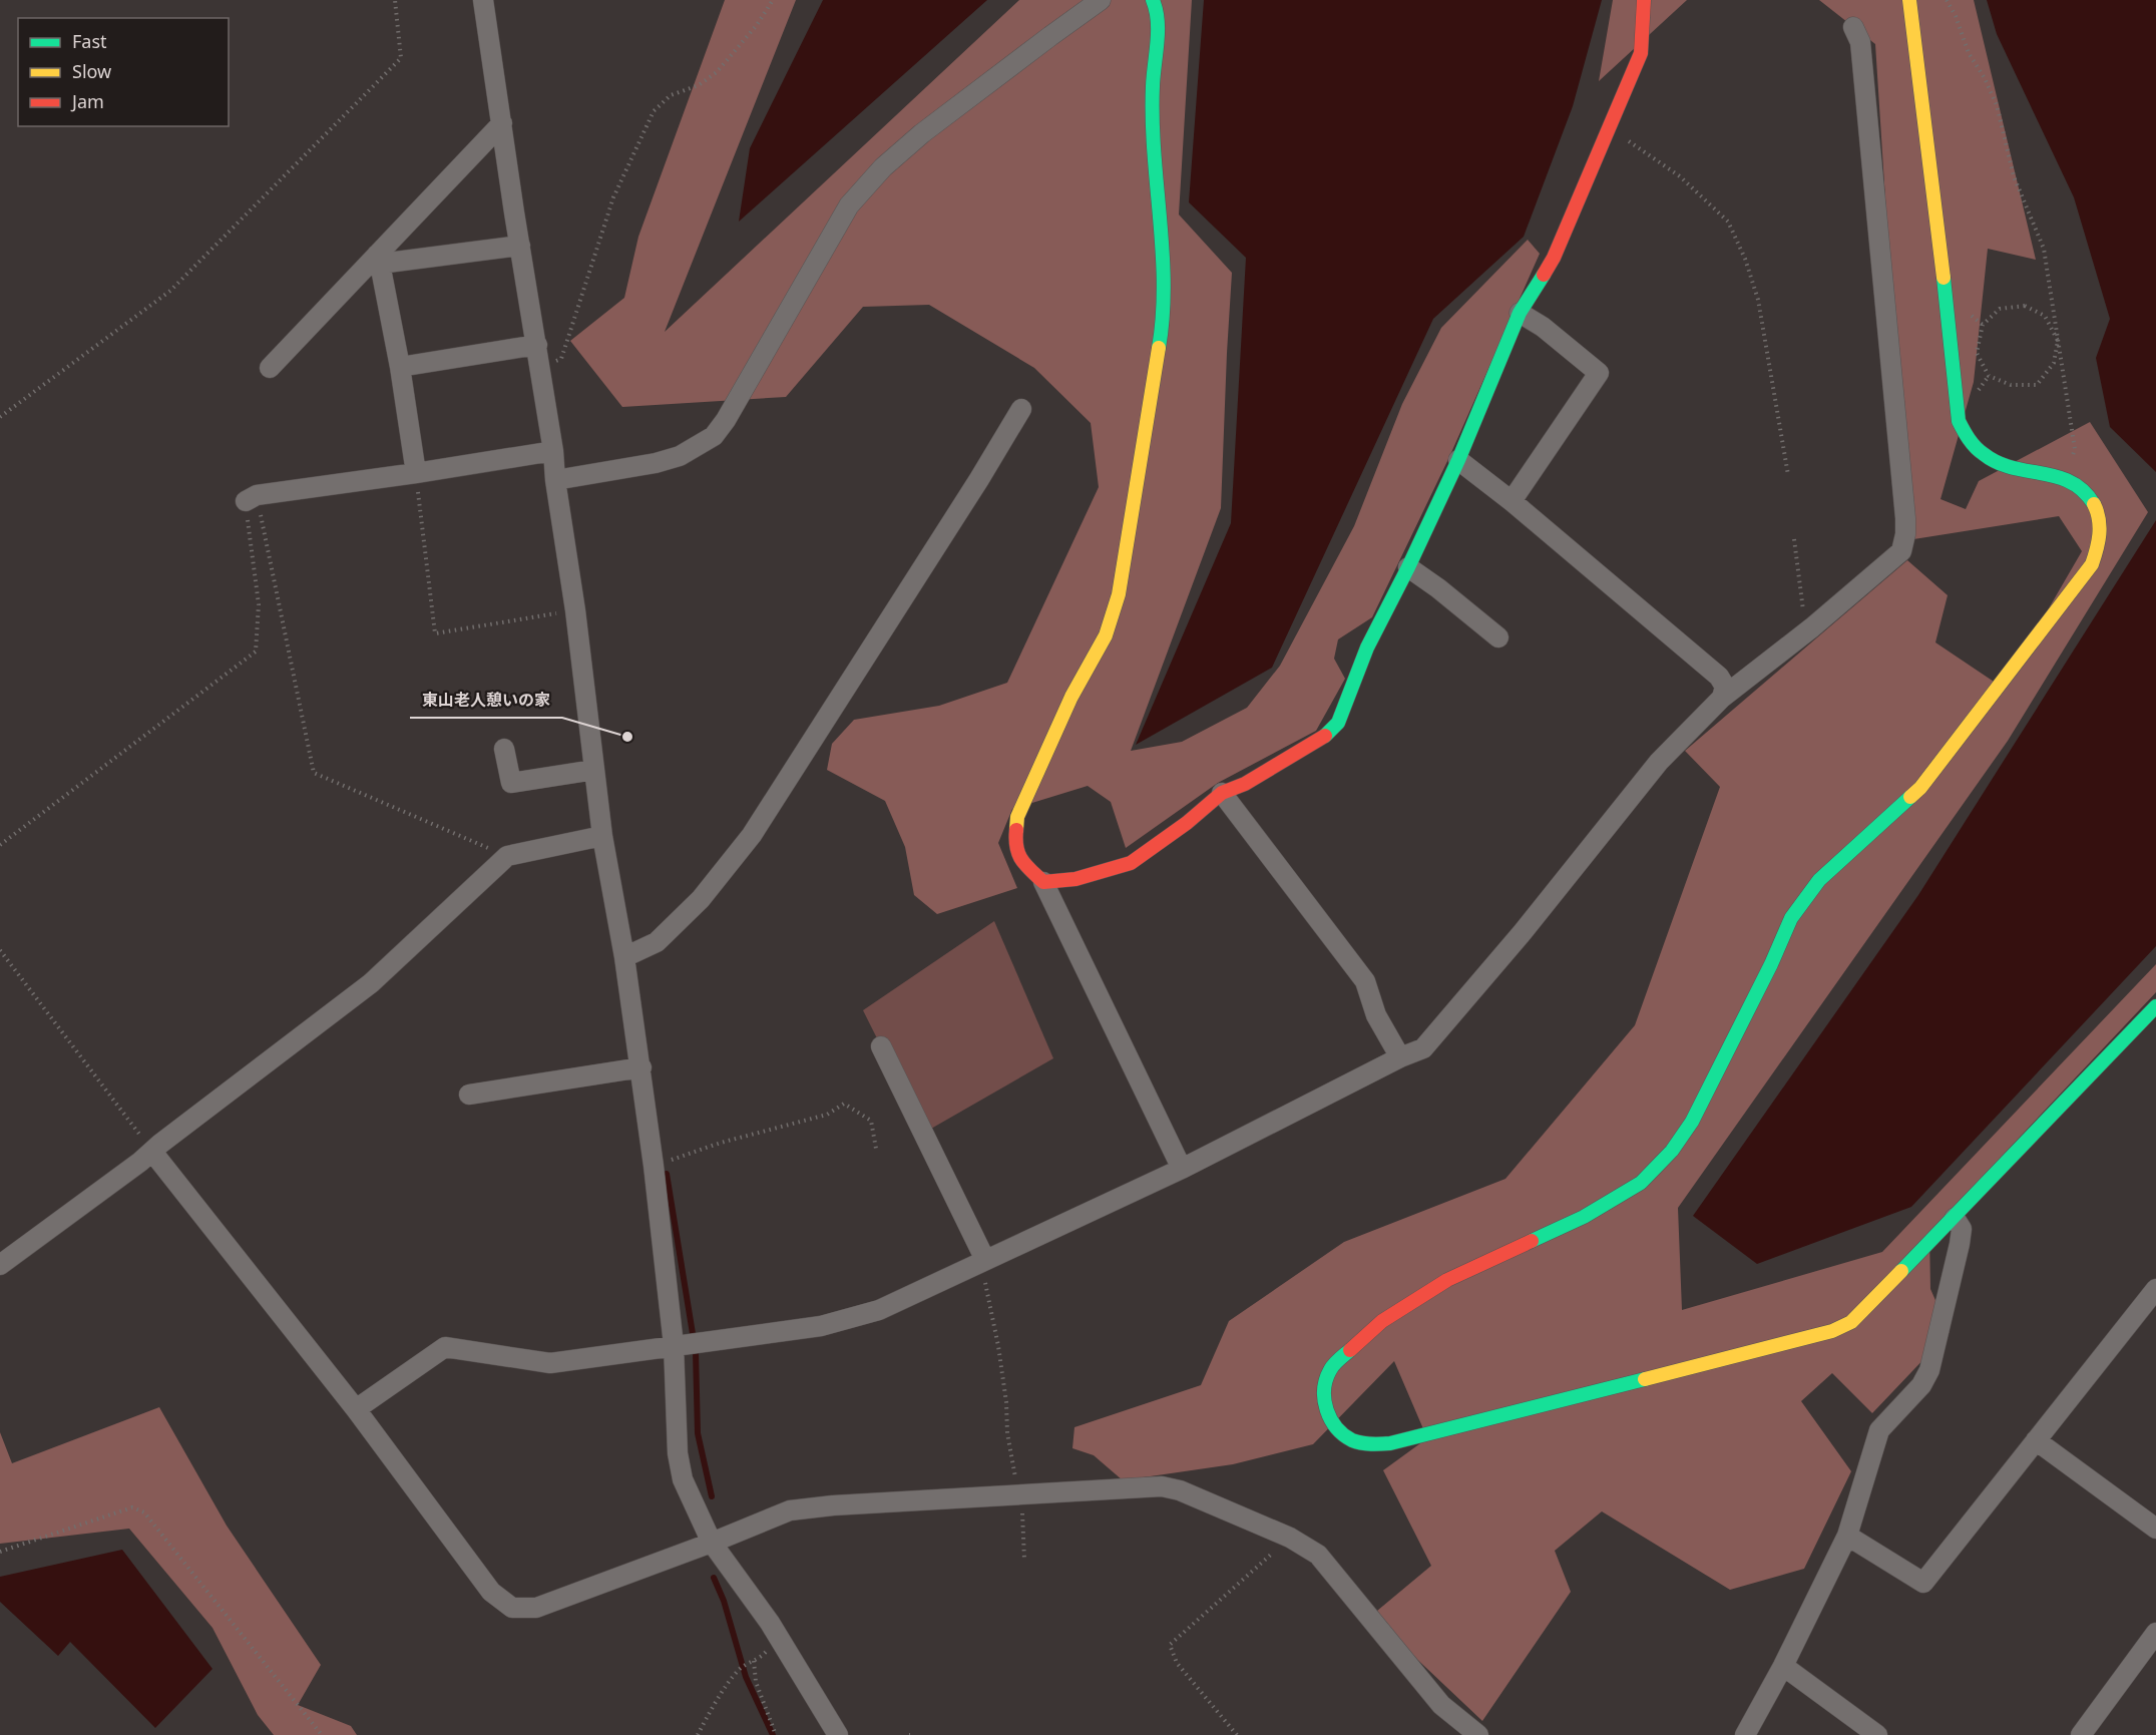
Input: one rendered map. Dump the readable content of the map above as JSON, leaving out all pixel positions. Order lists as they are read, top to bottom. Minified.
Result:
{"places":["東山老人憩いの家"],"legend":["Fast","Slow","Jam"]}
